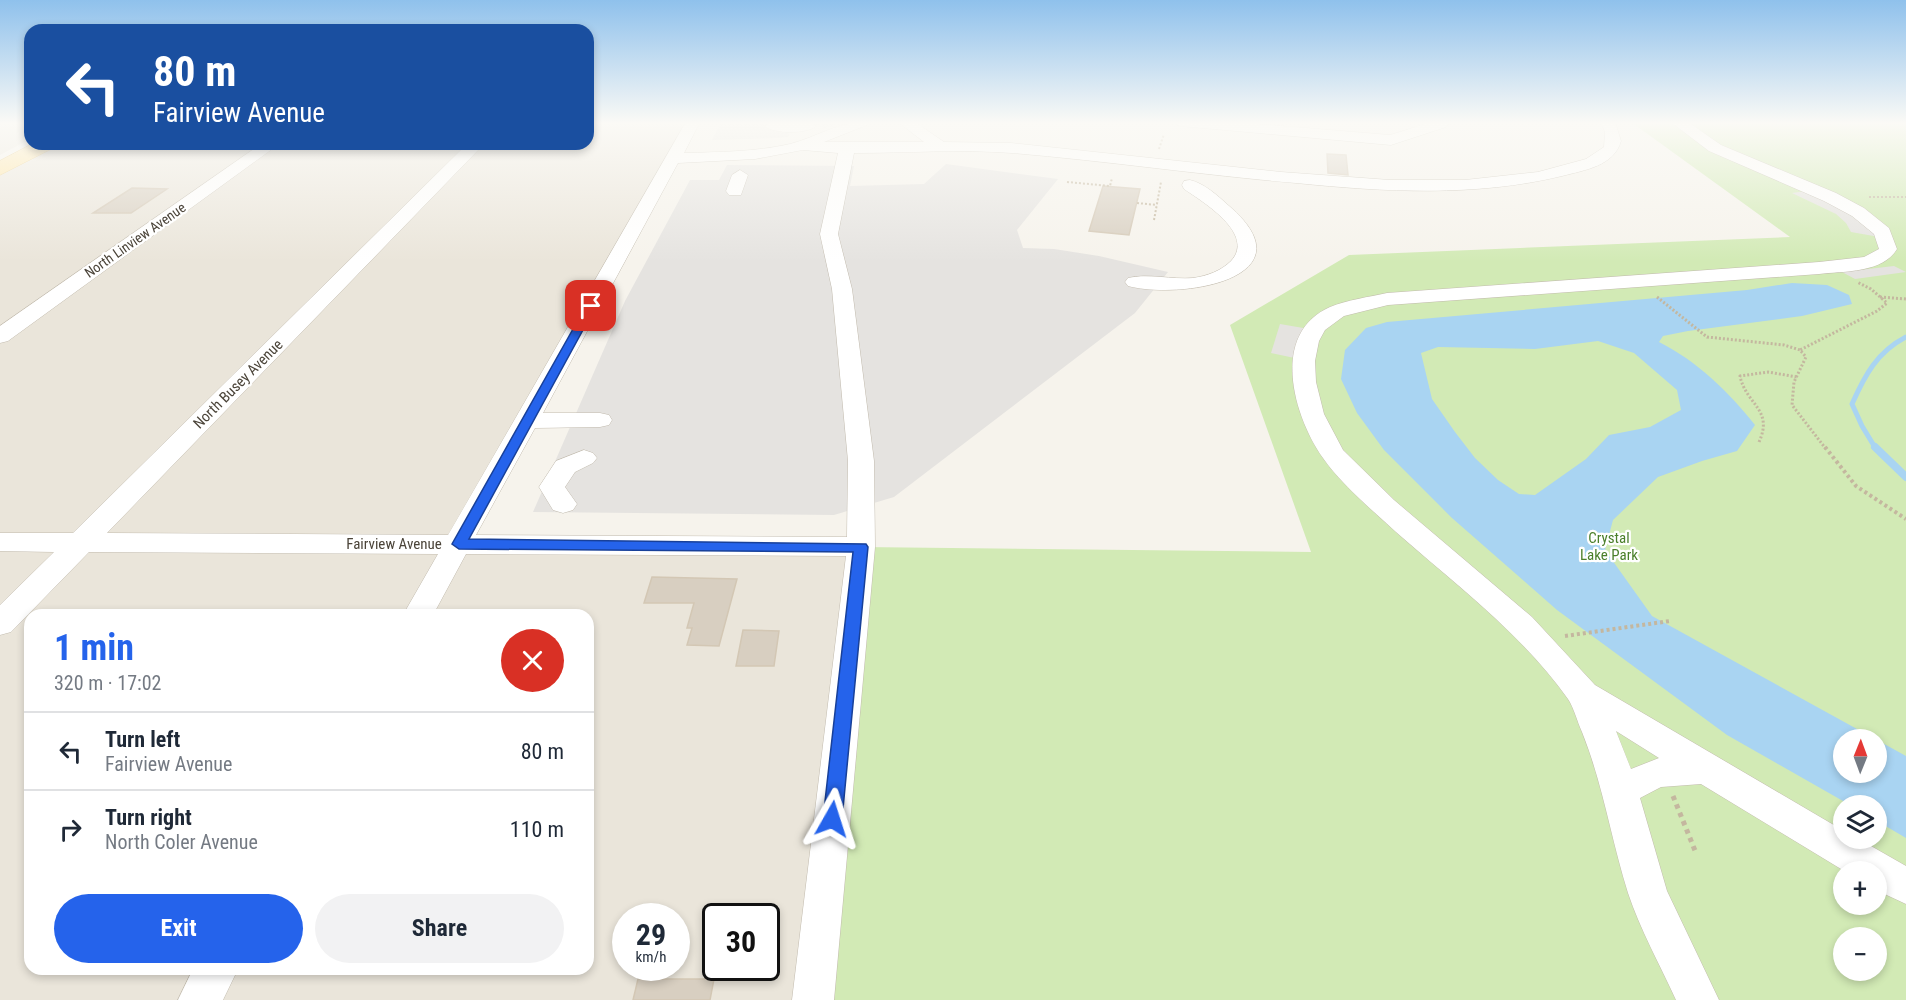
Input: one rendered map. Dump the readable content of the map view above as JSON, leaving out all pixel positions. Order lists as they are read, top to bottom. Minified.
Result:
{"streets":{"street":["North Linview Avenue","North Busey Avenue","Fairview Avenue"]},"crossings":[["North Busey Avenue","Fairview Avenue"]],"parks":["Crystal Lake Park"],"north":"top","page":{"turn":["80 m","Fairview Avenue"],"heading":["1 min","320 m · 17:02"],"list":[{"name":"Turn left","note":"Fairview Avenue","value":"80 m"},{"name":"Turn right","note":"North Coler Avenue","value":"110 m"}],"map_buttons":["+","−"],"buttons":["Exit","Share"],"speed":"29 km/h","limit":"30"}}
